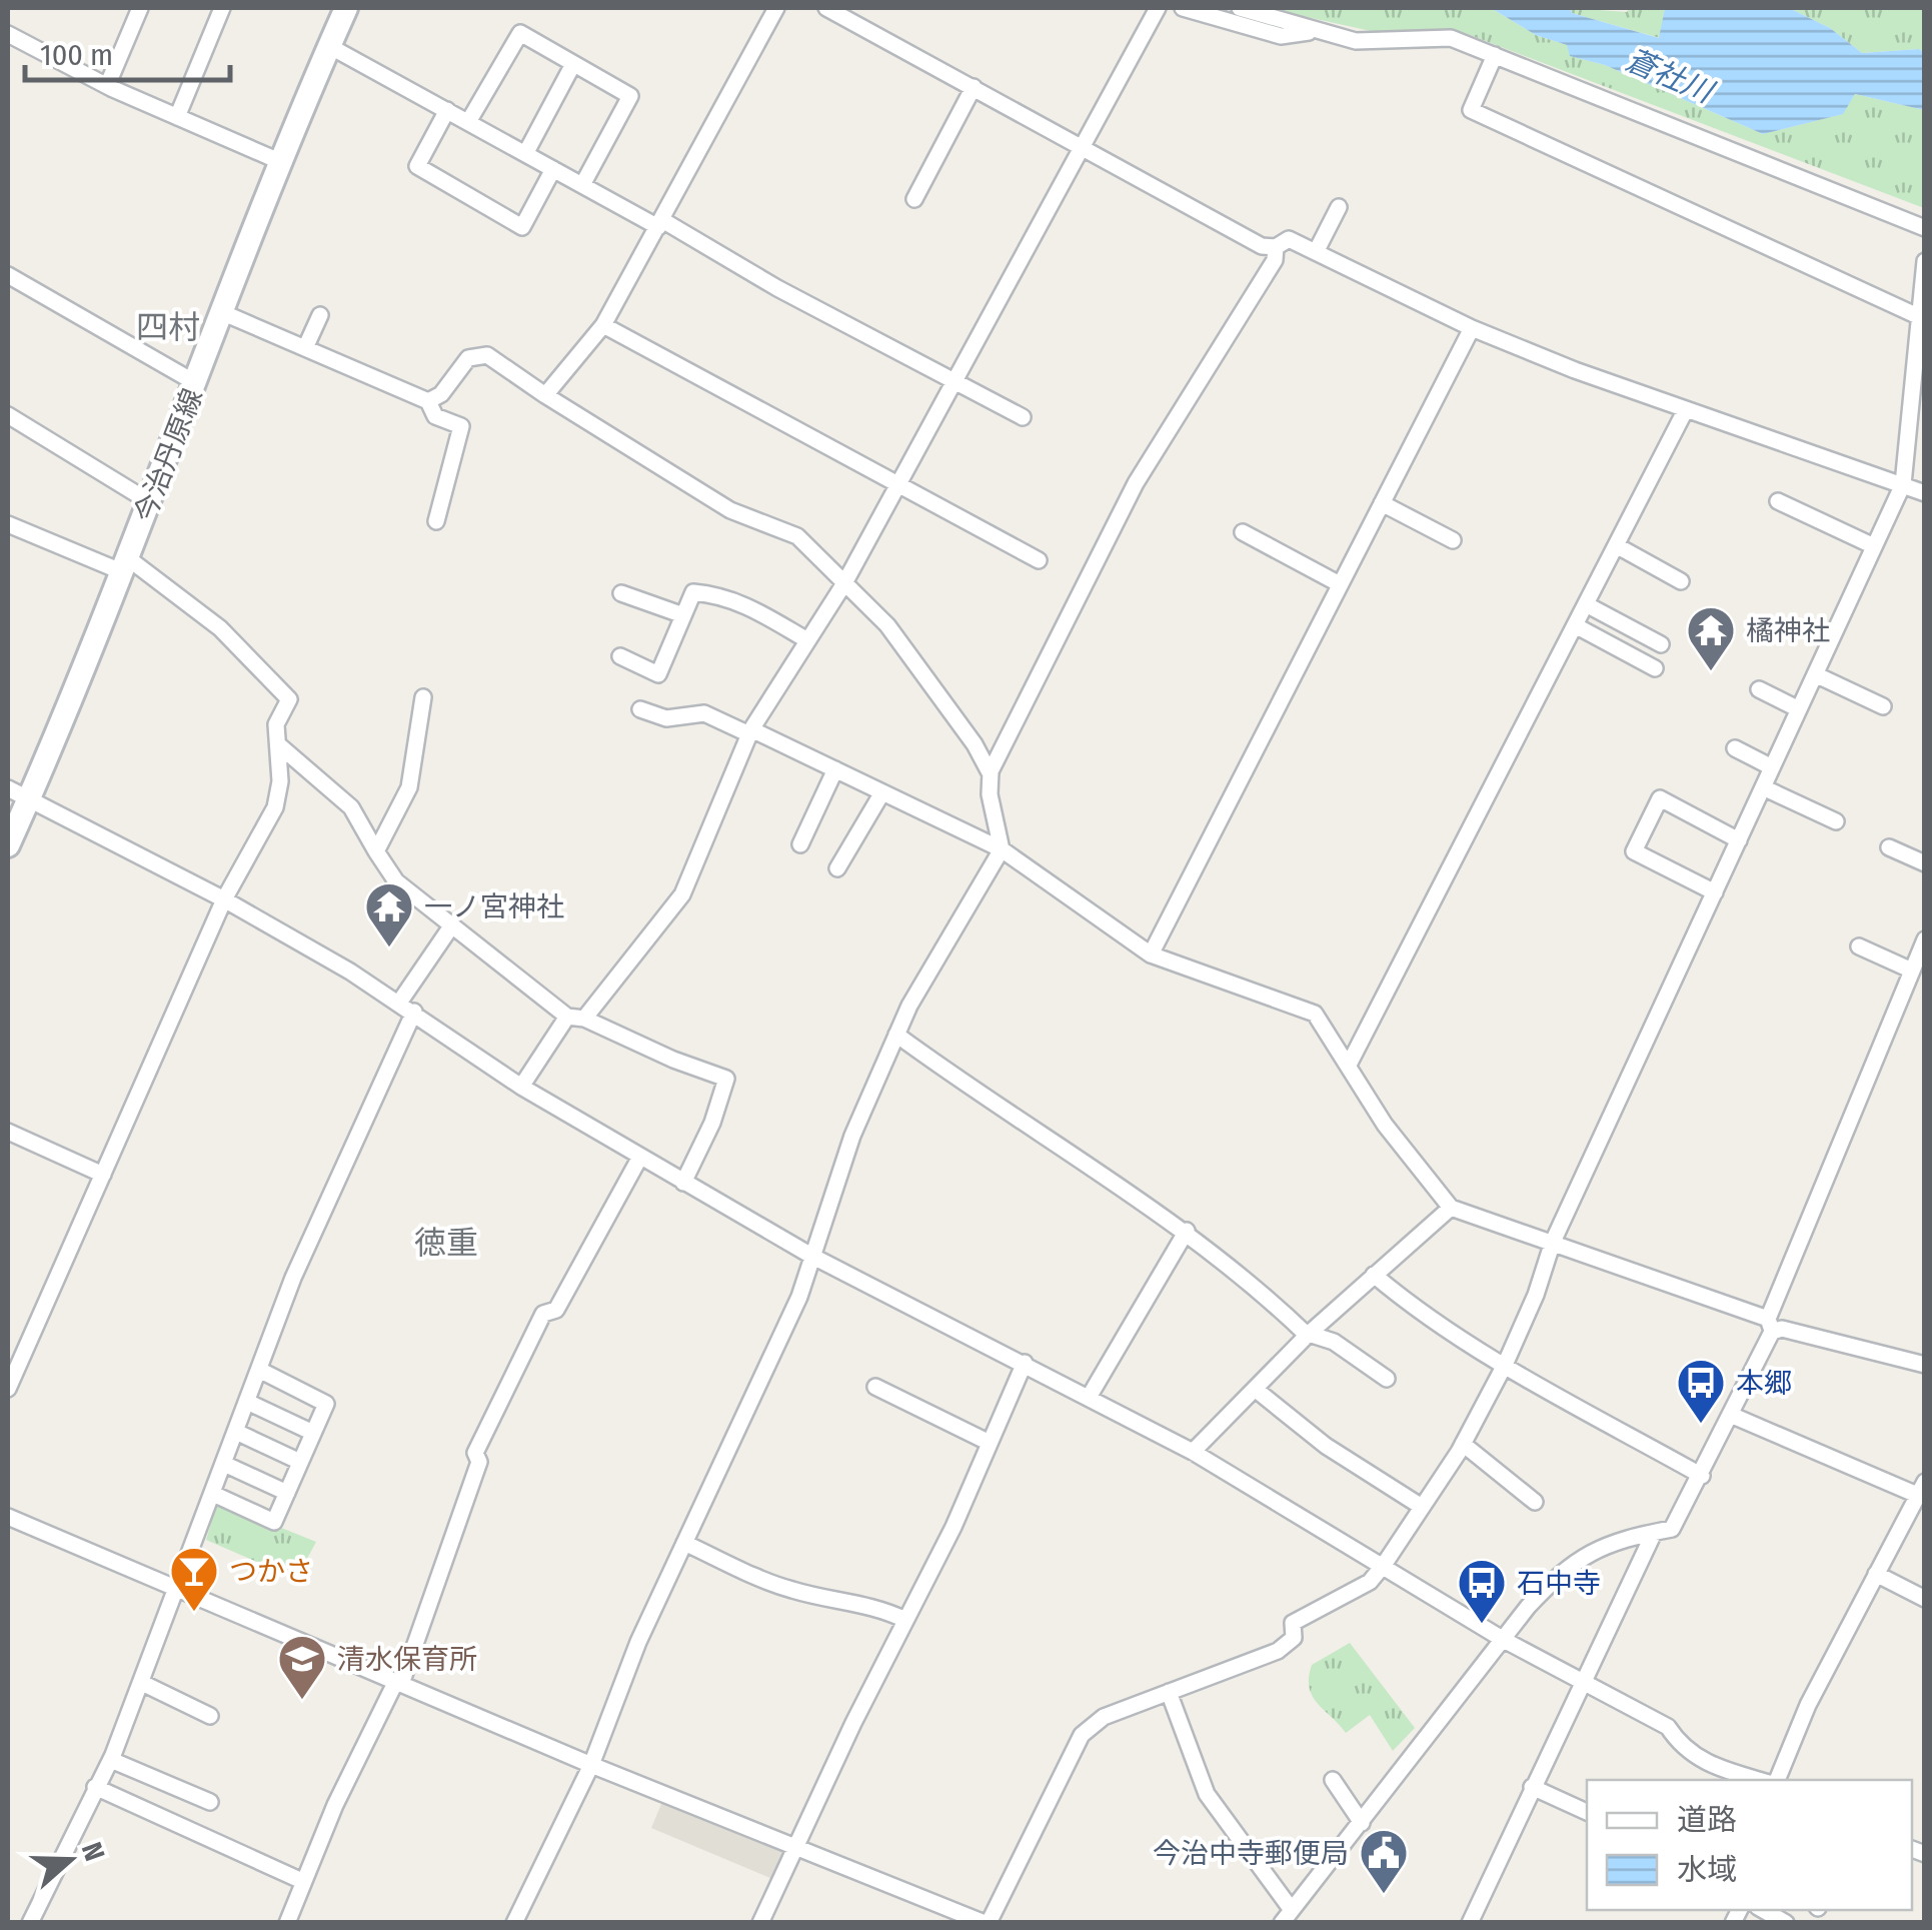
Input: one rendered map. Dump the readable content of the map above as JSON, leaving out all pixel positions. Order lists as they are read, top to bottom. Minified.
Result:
{"streets":{"main road":["今治丹原線"]},"districts":["四村","徳重"],"water":["蒼社川"],"places":{"temple":["橘神社","一ノ宮神社"],"bus stop":["本郷","石中寺"],"bar":["つかさ"],"school or university":["清水保育所"],"public building":["今治中寺郵便局"]},"legend":["道路","水域"],"scale_bar":"100 m","north":"right"}
